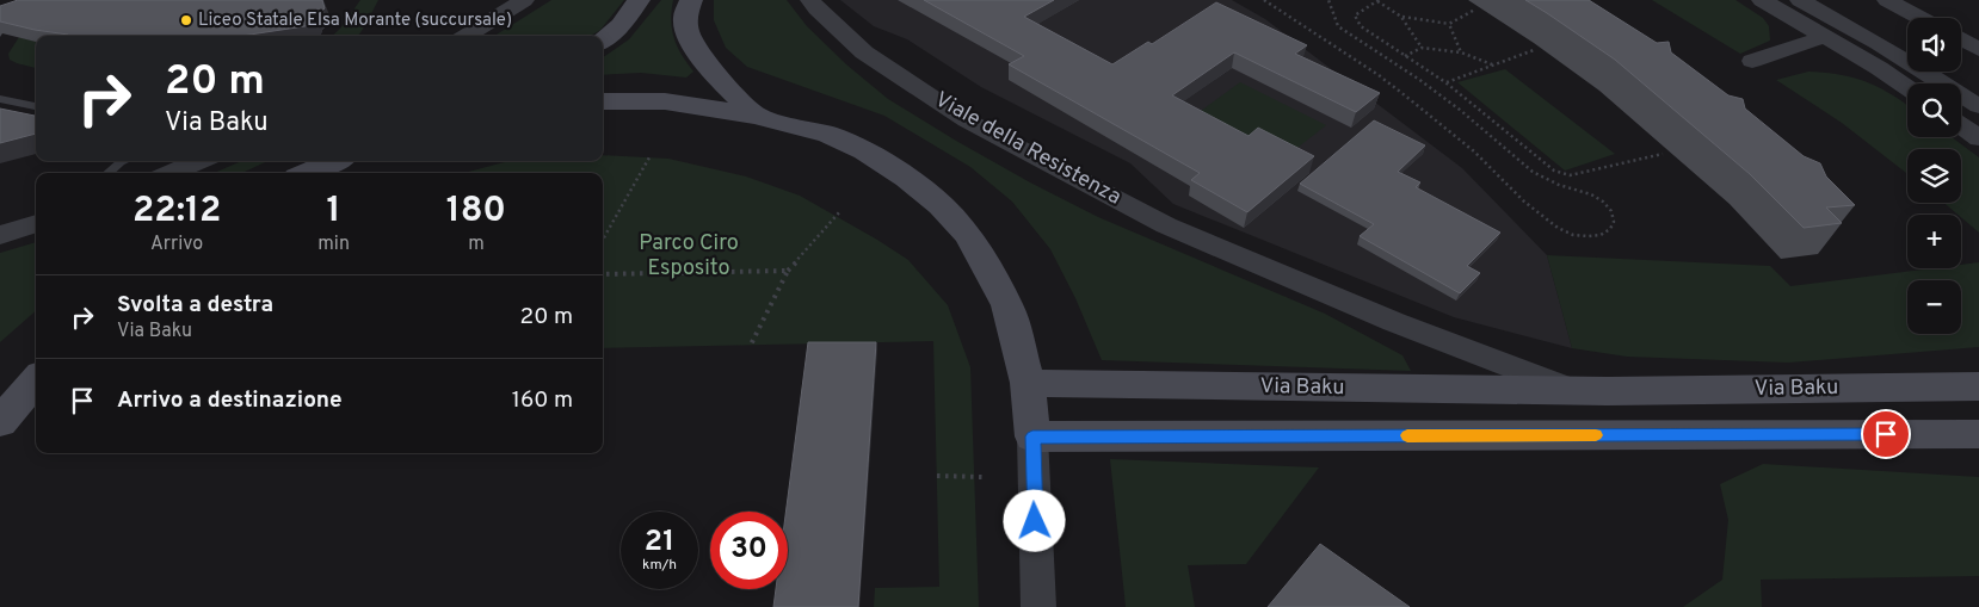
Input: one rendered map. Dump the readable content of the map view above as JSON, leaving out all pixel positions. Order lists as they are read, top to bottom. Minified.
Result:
{"streets":{"main road":["Via Baku"],"street":["Viale della Resistenza"]},"crossings":[["Viale della Resistenza","Via Baku"]],"parks":["Parco Ciro Esposito"],"places":["Liceo Statale Elsa Morante (succursale)"],"page":{"map_buttons":["+","−"],"turn":["20 m","Via Baku"],"eta":["22:12","Arrivo","1","min","180","m"],"list":[{"name":"Svolta a destra","note":"Via Baku","value":"20 m"},{"name":"Arrivo a destinazione","value":"160 m"}],"speed":"21 km/h","limit":"30"}}
